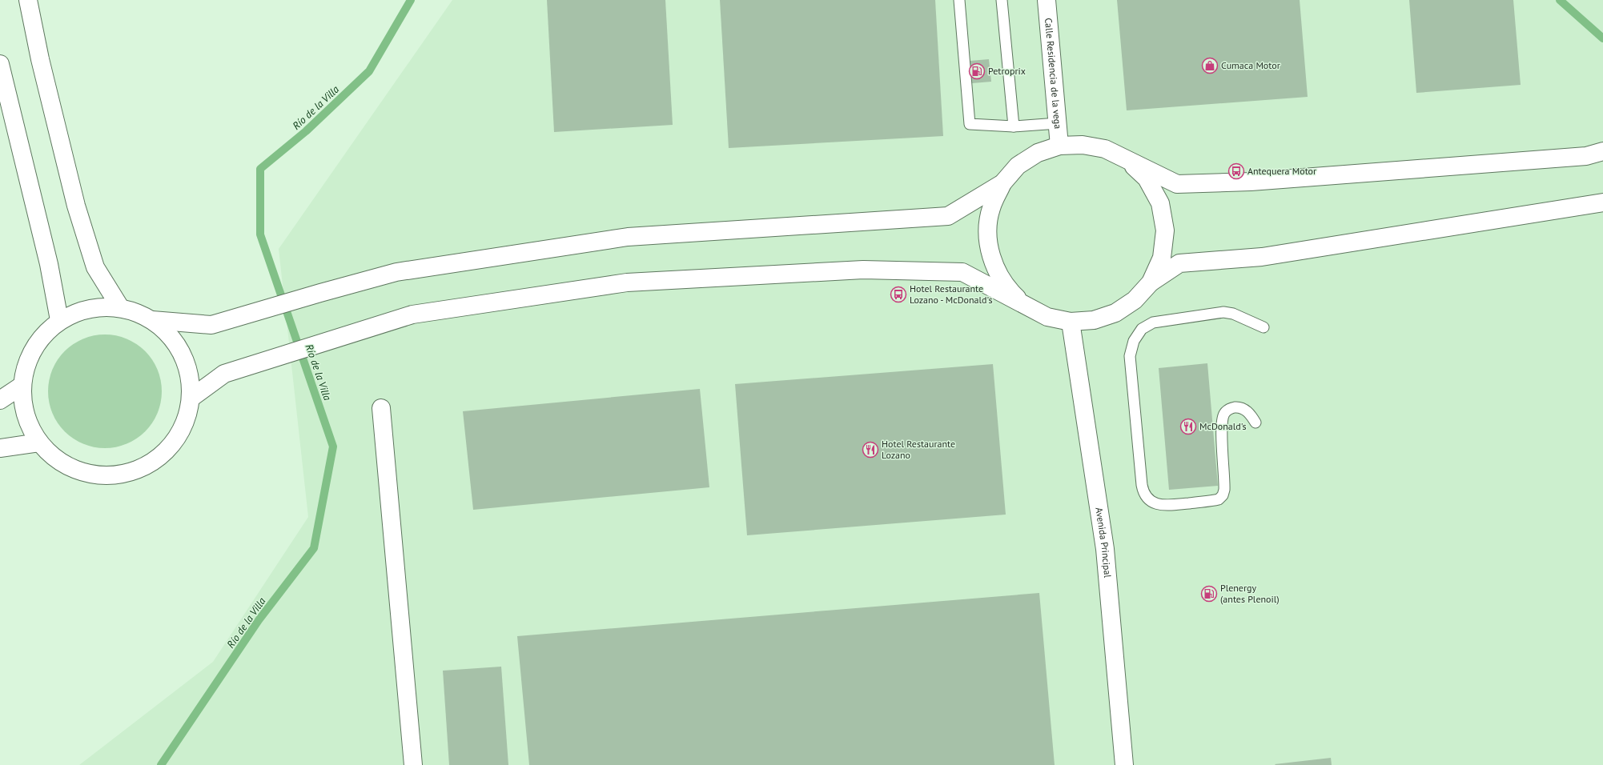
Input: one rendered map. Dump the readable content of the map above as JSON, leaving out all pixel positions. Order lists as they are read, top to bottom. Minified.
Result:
{"streets":{"street":["Calle Residencia de la vega","Avenida Principal"]},"water":["Río de la Villa"],"places":{"shop":["Cumaca Motor"],"fuel station":["Petroprix","Plenergy (antes Plenoil)"],"bus stop":["Antequera Motor","Hotel Restaurante Lozano - McDonald's"],"restaurant":["McDonald's","Hotel Restaurante Lozano"]}}
